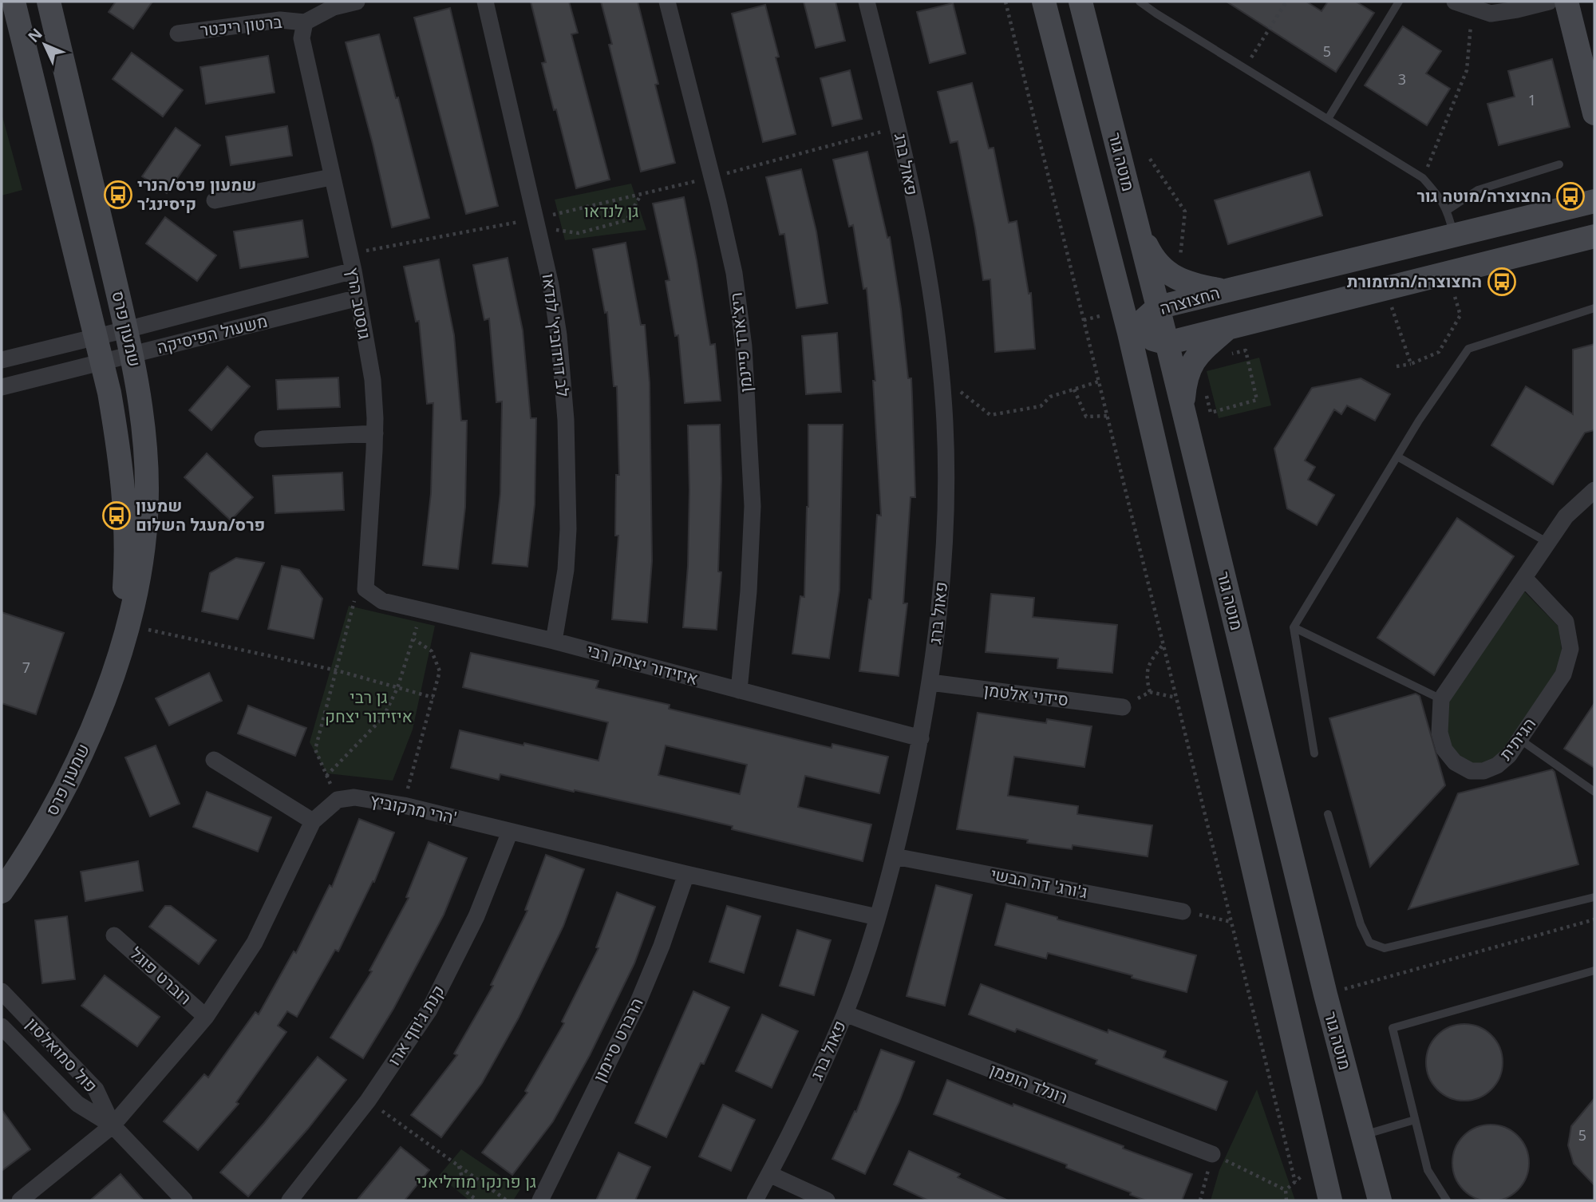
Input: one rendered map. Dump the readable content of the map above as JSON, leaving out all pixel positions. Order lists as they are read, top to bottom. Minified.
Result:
{"streets":{"street":["ברטון ריכטר","מוטה גור","פאול ברג","החצוצרה","גוסטב הרץ","שמעון פרס","משעול הפיסיקה","לב דוידוביץ' לנדאו","ריצ'ארד פיינמן","איזידור יצחק רבי","סידני אלטמן","הגיתית","הרי מרקוביץ'","ג'ורג' דה הבשי","רוברט פוגל","קנת ג'וזף ארו","הרברט סיימון","פול סמואלסון","רונלד הופמן"]},"crossings":[["ברטון ריכטר","גוסטב הרץ"],["מוטה גור","החצוצרה"],["פאול ברג","איזידור יצחק רבי"],["פאול ברג","סידני אלטמן"],["פאול ברג","הרי מרקוביץ'"],["פאול ברג","ג'ורג' דה הבשי"],["פאול ברג","רונלד הופמן"],["גוסטב הרץ","משעול הפיסיקה"],["גוסטב הרץ","איזידור יצחק רבי"],["שמעון פרס","משעול הפיסיקה"],["לב דוידוביץ' לנדאו","איזידור יצחק רבי"],["ריצ'ארד פיינמן","איזידור יצחק רבי"],["הרי מרקוביץ'","קנת ג'וזף ארו"],["הרי מרקוביץ'","הרברט סיימון"]],"parks":["גן לנדאו","גן רבי איזידור יצחק","גן פרנקו מודליאני"],"places":{"bus stop":["שמעון פרס/הנרי קיסינג׳ר","החצוצרה/מוטה גור","החצוצרה/התזמורת","שמעון פרס/מעגל השלום"]},"house_numbers":["5","3","1","7","5"],"north":"top left"}
